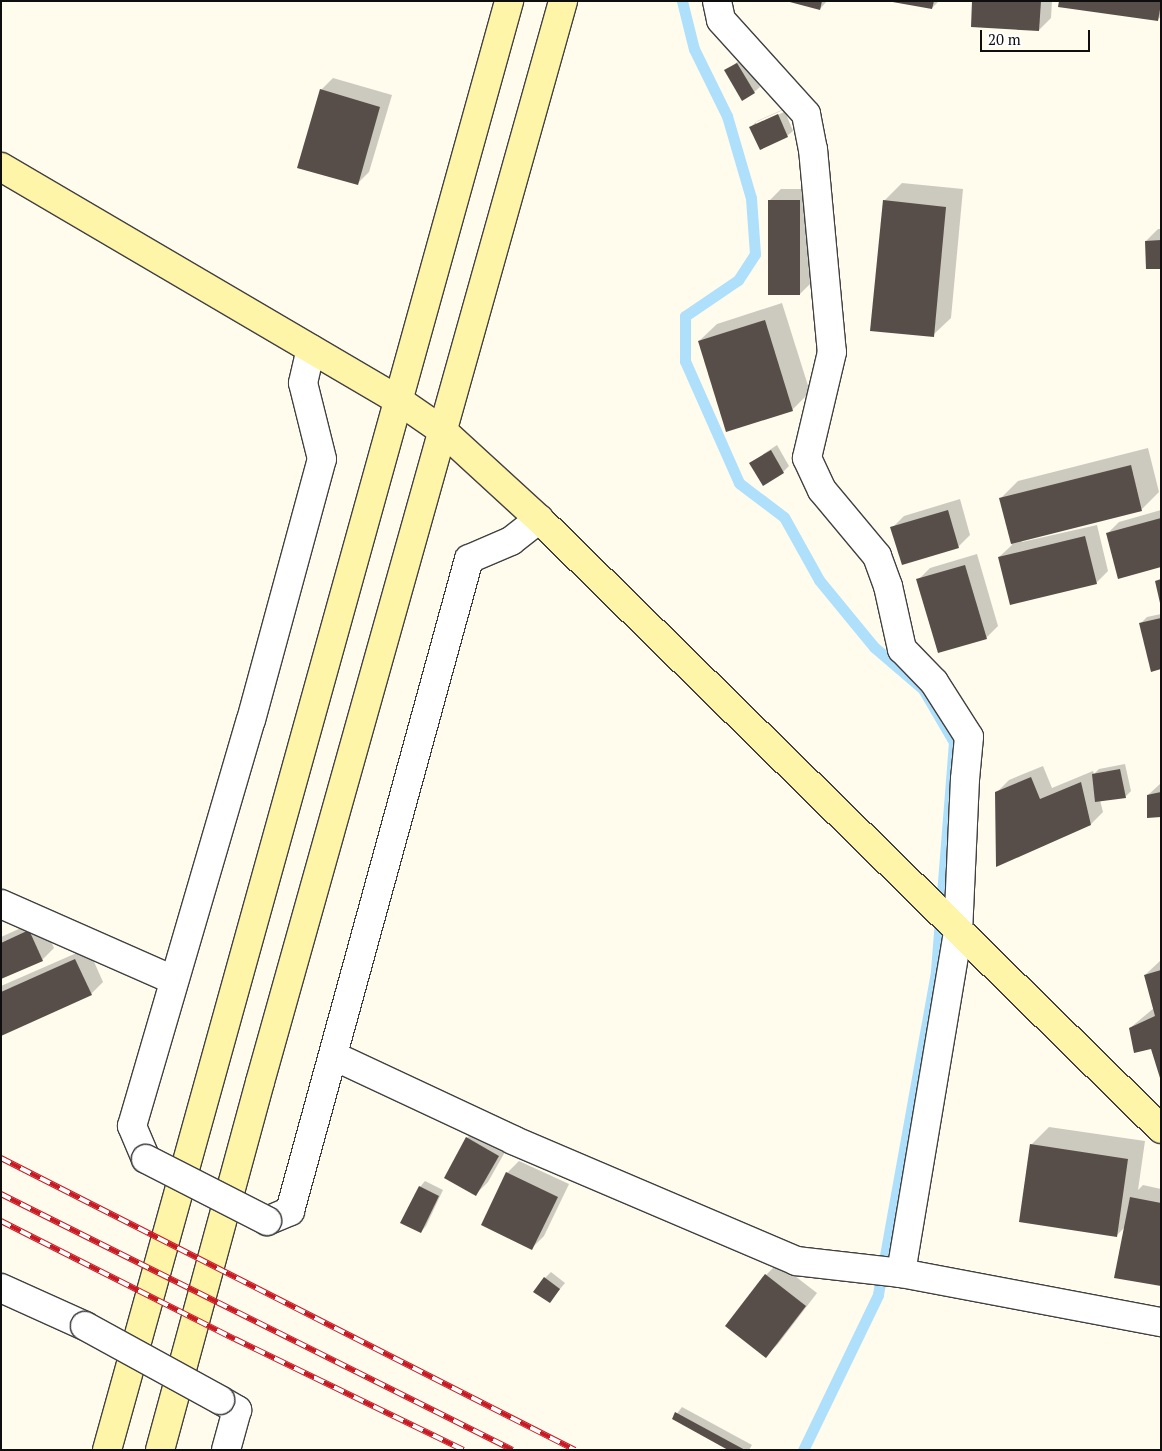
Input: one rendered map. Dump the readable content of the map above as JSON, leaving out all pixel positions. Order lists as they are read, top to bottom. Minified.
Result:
{"scale_bar":"20 m"}
